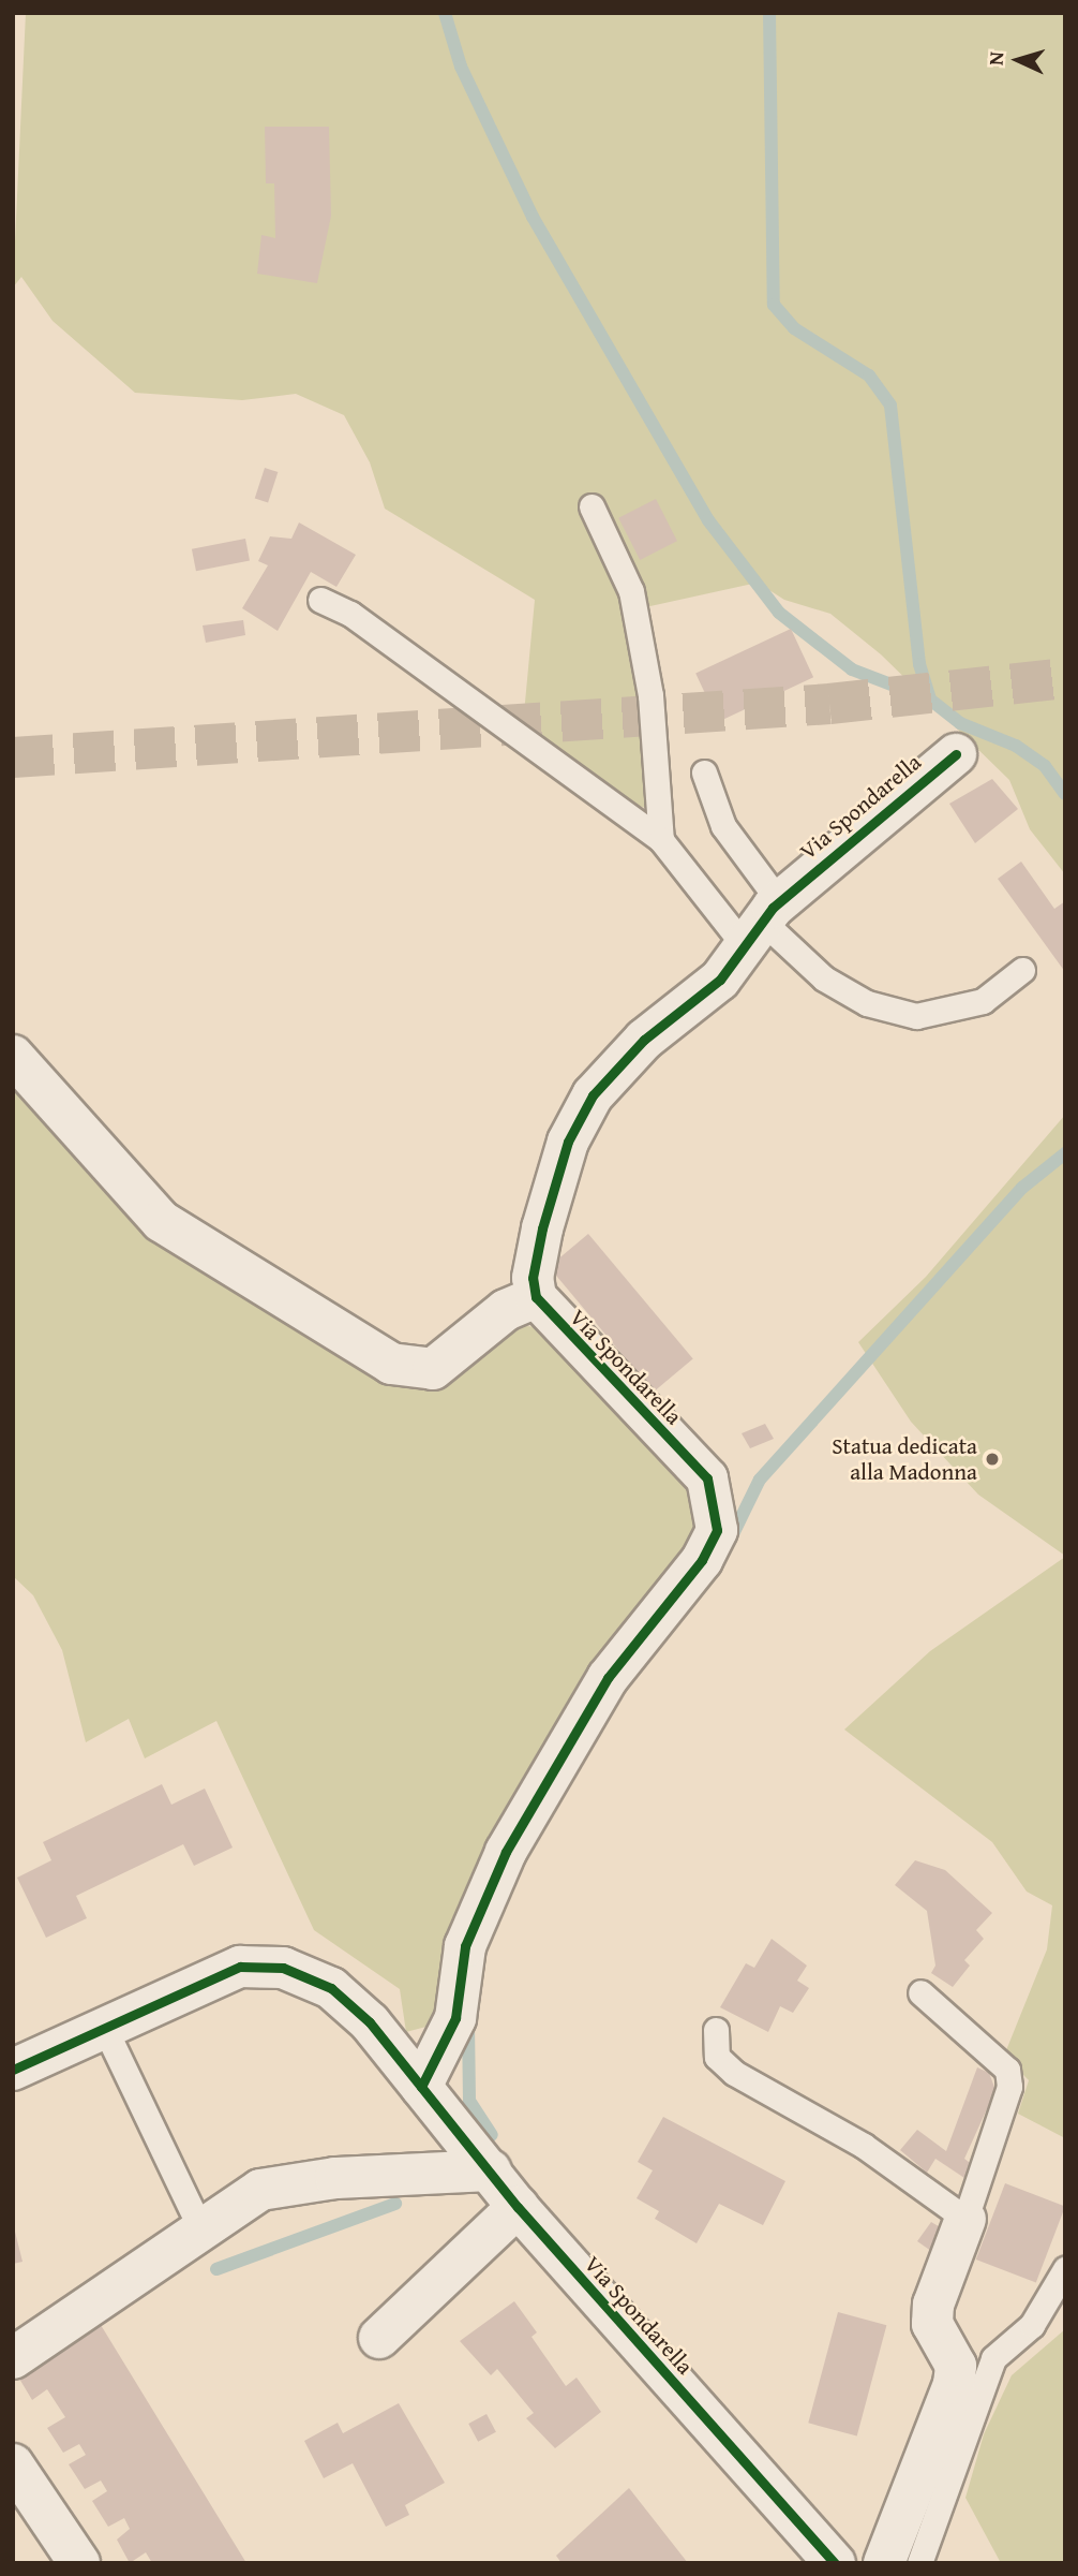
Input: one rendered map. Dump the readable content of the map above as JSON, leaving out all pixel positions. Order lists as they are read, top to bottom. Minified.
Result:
{"streets":{"street":["Via Spondarella"]},"places":["Statua dedicata alla Madonna"],"north":"left"}
